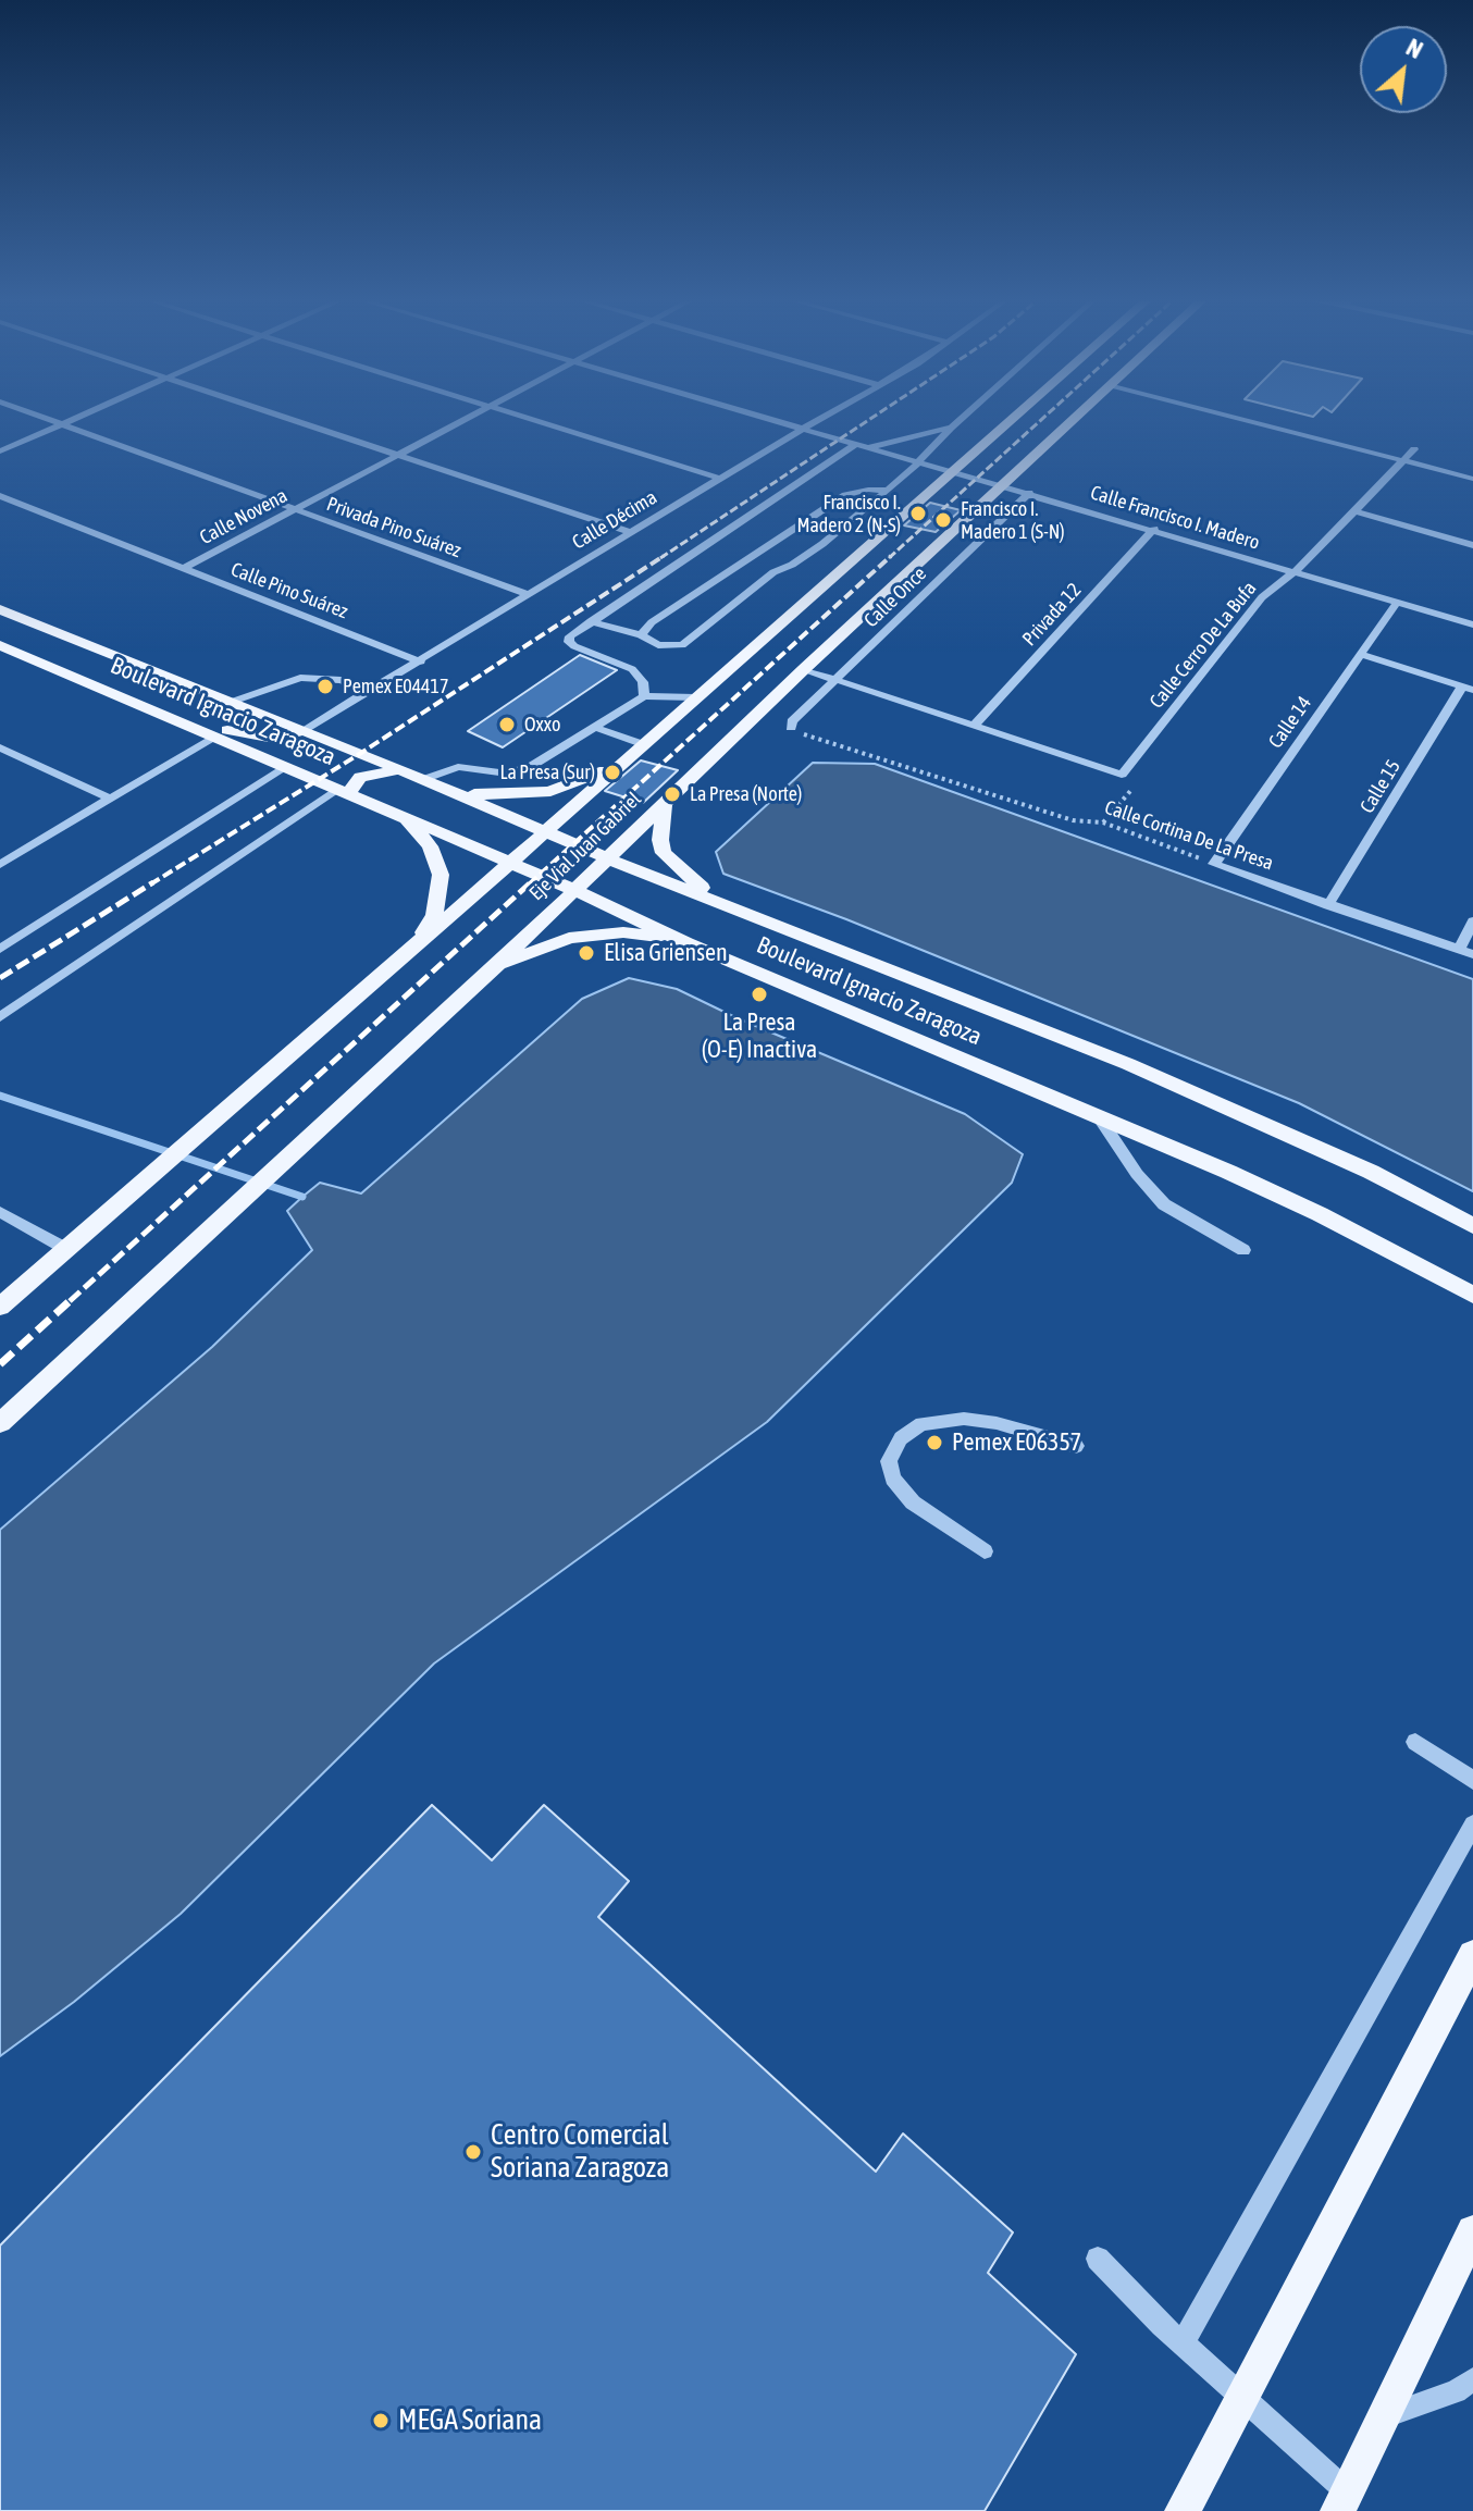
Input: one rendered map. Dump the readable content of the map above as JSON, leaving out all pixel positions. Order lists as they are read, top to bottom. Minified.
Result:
{"streets":{"main road":["Boulevard Ignacio Zaragoza","Eje Vial Juan Gabriel"],"street":["Calle Novena","Calle Francisco I. Madero","Calle Décima","Privada Pino Suárez","Calle Pino Suárez","Calle Once","Privada 12","Calle Cerro De La Bufa","Calle 14","Calle 15","Calle Cortina De La Presa"]},"crossings":[["Calle Novena","Privada Pino Suárez"],["Calle Novena","Calle Pino Suárez"],["Calle Francisco I. Madero","Calle Décima"],["Calle Francisco I. Madero","Calle Once"],["Calle Francisco I. Madero","Privada 12"],["Calle Francisco I. Madero","Calle Cerro De La Bufa"],["Calle Francisco I. Madero","Calle 14"],["Calle Francisco I. Madero","Eje Vial Juan Gabriel"],["Calle Décima","Privada Pino Suárez"],["Calle Décima","Calle Pino Suárez"],["Calle Décima","Boulevard Ignacio Zaragoza"],["Calle Once","Calle Cortina De La Presa"],["Boulevard Ignacio Zaragoza","Eje Vial Juan Gabriel"],["Calle 14","Calle Cortina De La Presa"],["Calle 15","Calle Cortina De La Presa"]],"places":["Francisco I. Madero 2 (N-S)","Francisco I. Madero 1 (S-N)","Pemex E04417","Oxxo","La Presa (Sur)","La Presa (Norte)","Elisa Griensen","La Presa (O-E) Inactiva","Pemex E06357","Centro Comercial Soriana Zaragoza","MEGA Soriana"],"north":"top right"}
